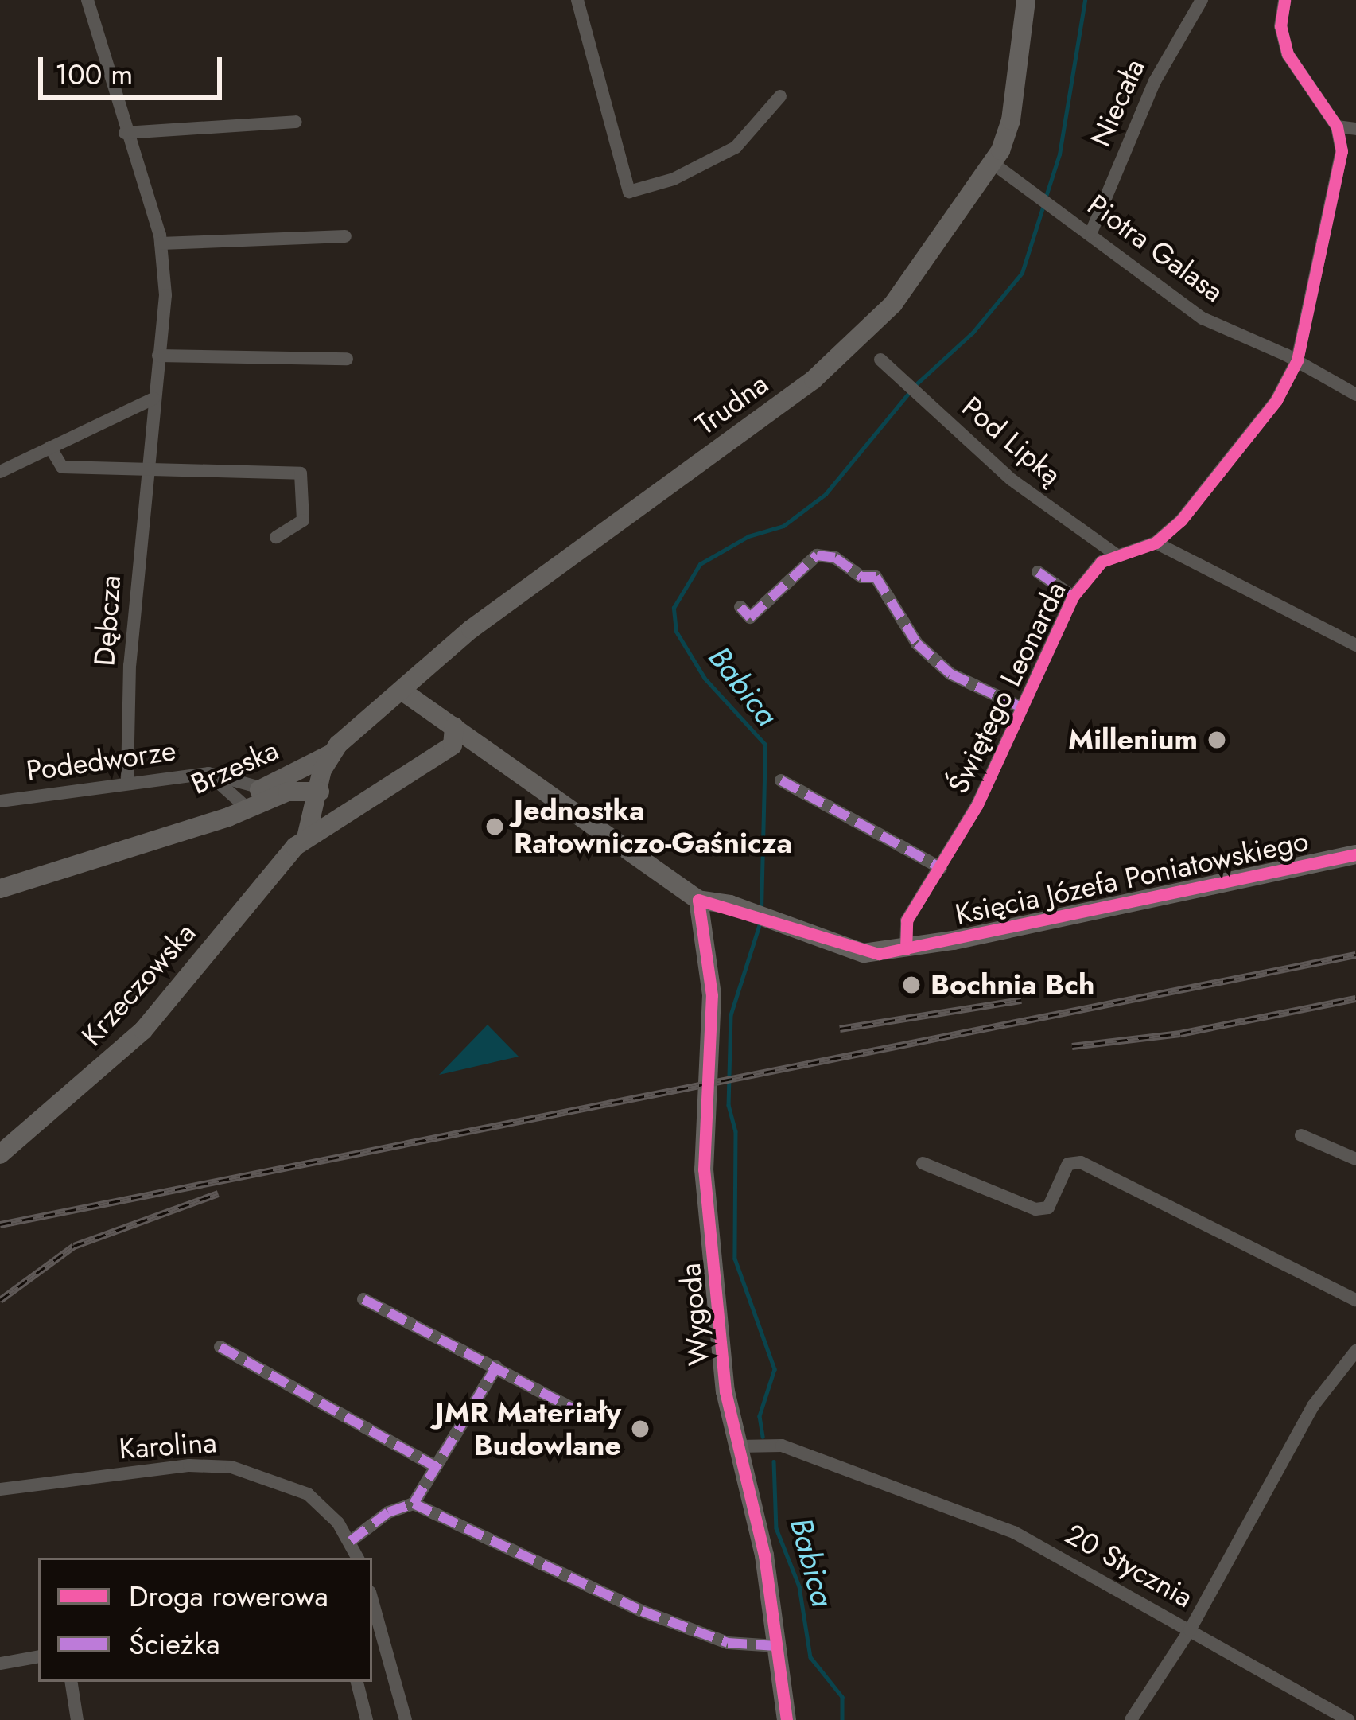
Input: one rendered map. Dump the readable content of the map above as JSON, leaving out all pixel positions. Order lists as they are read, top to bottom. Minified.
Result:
{"streets":{"main road":["Trudna","Brzeska","Księcia Józefa Poniatowskiego","Krzeczowska","Wygoda"],"street":["Niecała","Piotra Galasa","Pod Lipką","Dębcza","Świętego Leonarda","Podedworze","Karolina","20 Stycznia"]},"crossings":[["Niecała","Piotra Galasa"],["Piotra Galasa","Trudna"],["Piotra Galasa","Świętego Leonarda"],["Trudna","Brzeska"],["Trudna","Księcia Józefa Poniatowskiego"],["Trudna","Krzeczowska"],["Pod Lipką","Świętego Leonarda"],["Dębcza","Podedworze"],["Świętego Leonarda","Księcia Józefa Poniatowskiego"],["Podedworze","Brzeska"],["Brzeska","Krzeczowska"],["Księcia Józefa Poniatowskiego","Krzeczowska"],["Księcia Józefa Poniatowskiego","Wygoda"],["Wygoda","20 Stycznia"]],"water":["Babica"],"places":["Millenium","Jednostka Ratowniczo-Gaśnicza","Bochnia Bch","JMR Materiały Budowlane"],"legend":["Droga rowerowa","Ścieżka"],"scale_bar":"100 m"}
